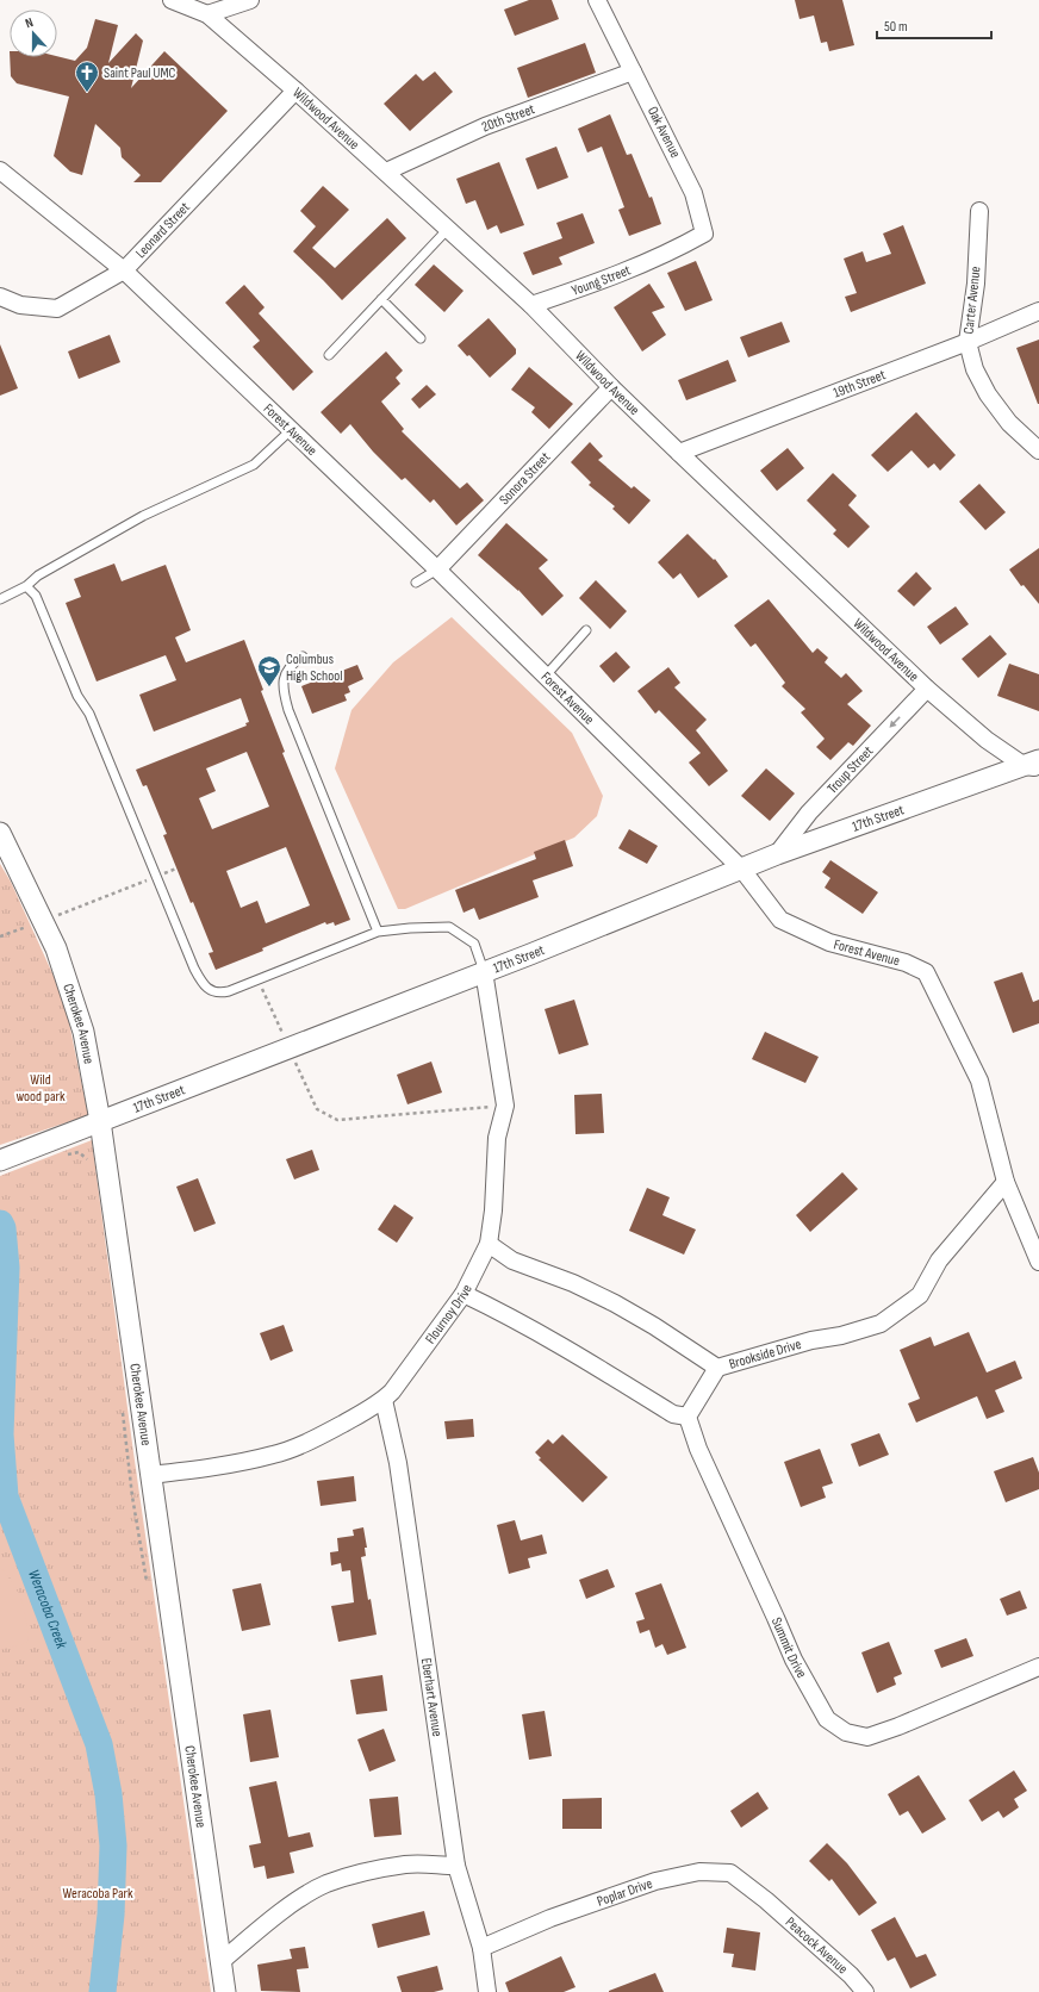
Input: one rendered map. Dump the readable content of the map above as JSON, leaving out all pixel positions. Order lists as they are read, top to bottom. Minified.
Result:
{"streets":{"street":["Wildwood Avenue","20th Street","Oak Avenue","Leonard Street","Young Street","Carter Avenue","19th Street","Forest Avenue","Sonora Street","Troup Street","17th Street","Cherokee Avenue","Flournoy Drive","Brookside Drive","Summit Drive","Eberhart Avenue","Poplar Drive","Peacock Avenue"]},"crossings":[["Wildwood Avenue","20th Street"],["Wildwood Avenue","Leonard Street"],["Wildwood Avenue","Young Street"],["Wildwood Avenue","19th Street"],["Wildwood Avenue","Sonora Street"],["Wildwood Avenue","Troup Street"],["Wildwood Avenue","17th Street"],["20th Street","Oak Avenue"],["Oak Avenue","Young Street"],["Leonard Street","Forest Avenue"],["Carter Avenue","19th Street"],["Forest Avenue","Sonora Street"],["Forest Avenue","17th Street"],["Forest Avenue","Brookside Drive"],["Troup Street","17th Street"],["17th Street","Cherokee Avenue"],["17th Street","Flournoy Drive"],["Cherokee Avenue","Flournoy Drive"],["Flournoy Drive","Brookside Drive"],["Flournoy Drive","Eberhart Avenue"],["Eberhart Avenue","Poplar Drive"],["Poplar Drive","Peacock Avenue"]],"one_way":["Troup Street"],"water":["Weracoba Creek"],"parks":["Wild wood park","Weracoba Park"],"places":{"church":["Saint Paul UMC"],"school or university":["Columbus High School"]},"scale_bar":"50 m","north":"top"}
